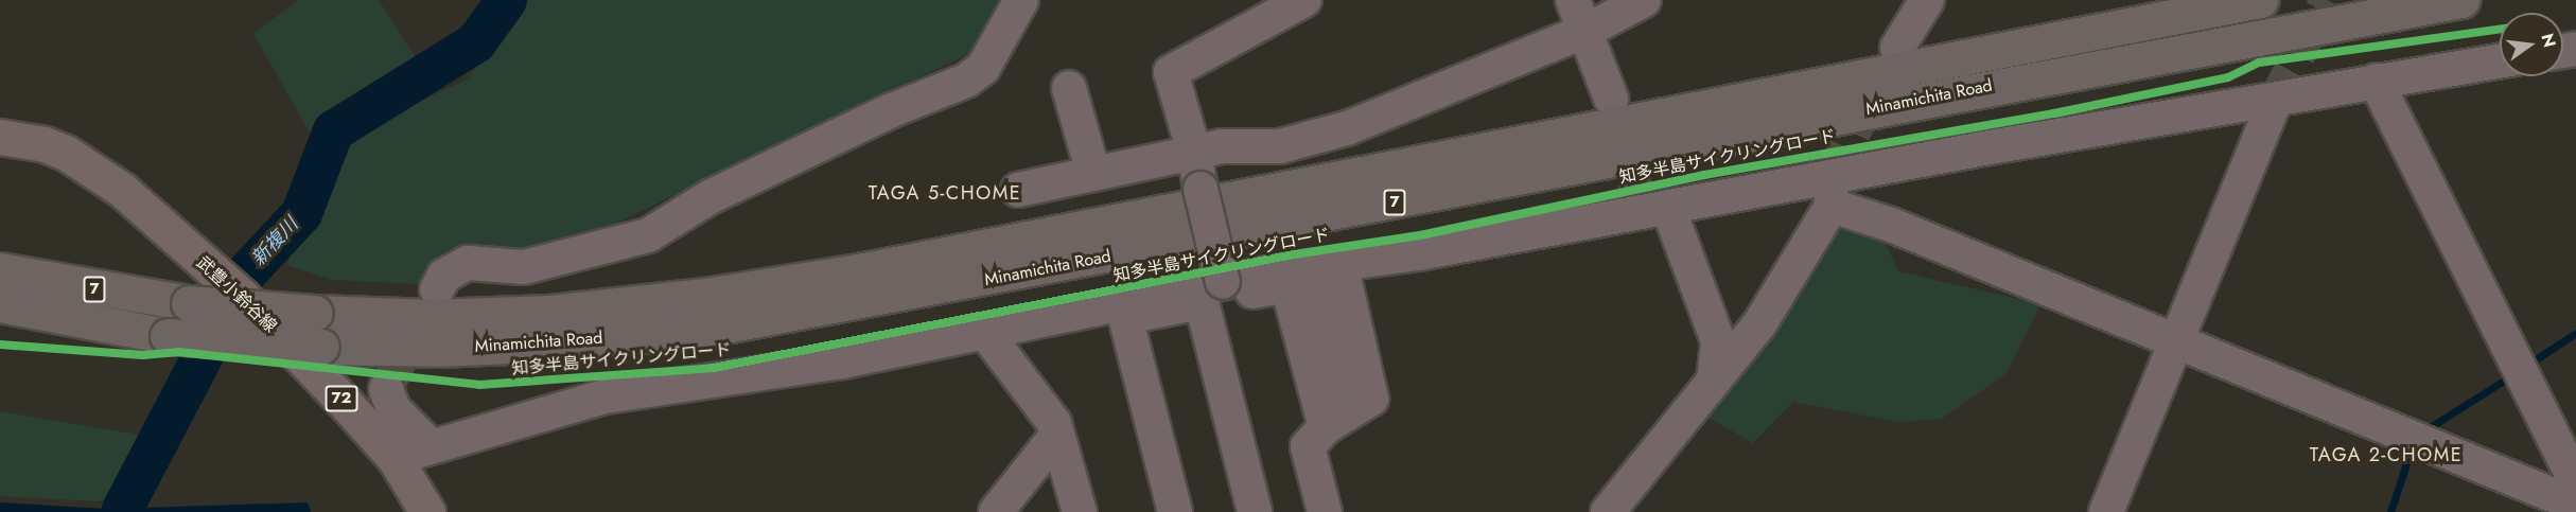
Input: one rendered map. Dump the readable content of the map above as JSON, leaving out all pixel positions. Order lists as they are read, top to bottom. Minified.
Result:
{"streets":{"highway":["Minamichita Road","7"],"main road":["武豊小鈴谷線","72"],"cycle path":["知多半島サイクリングロード"]},"districts":["TAGA 5-CHOME","TAGA 2-CHOME"],"water":["新複川"],"north":"right"}
